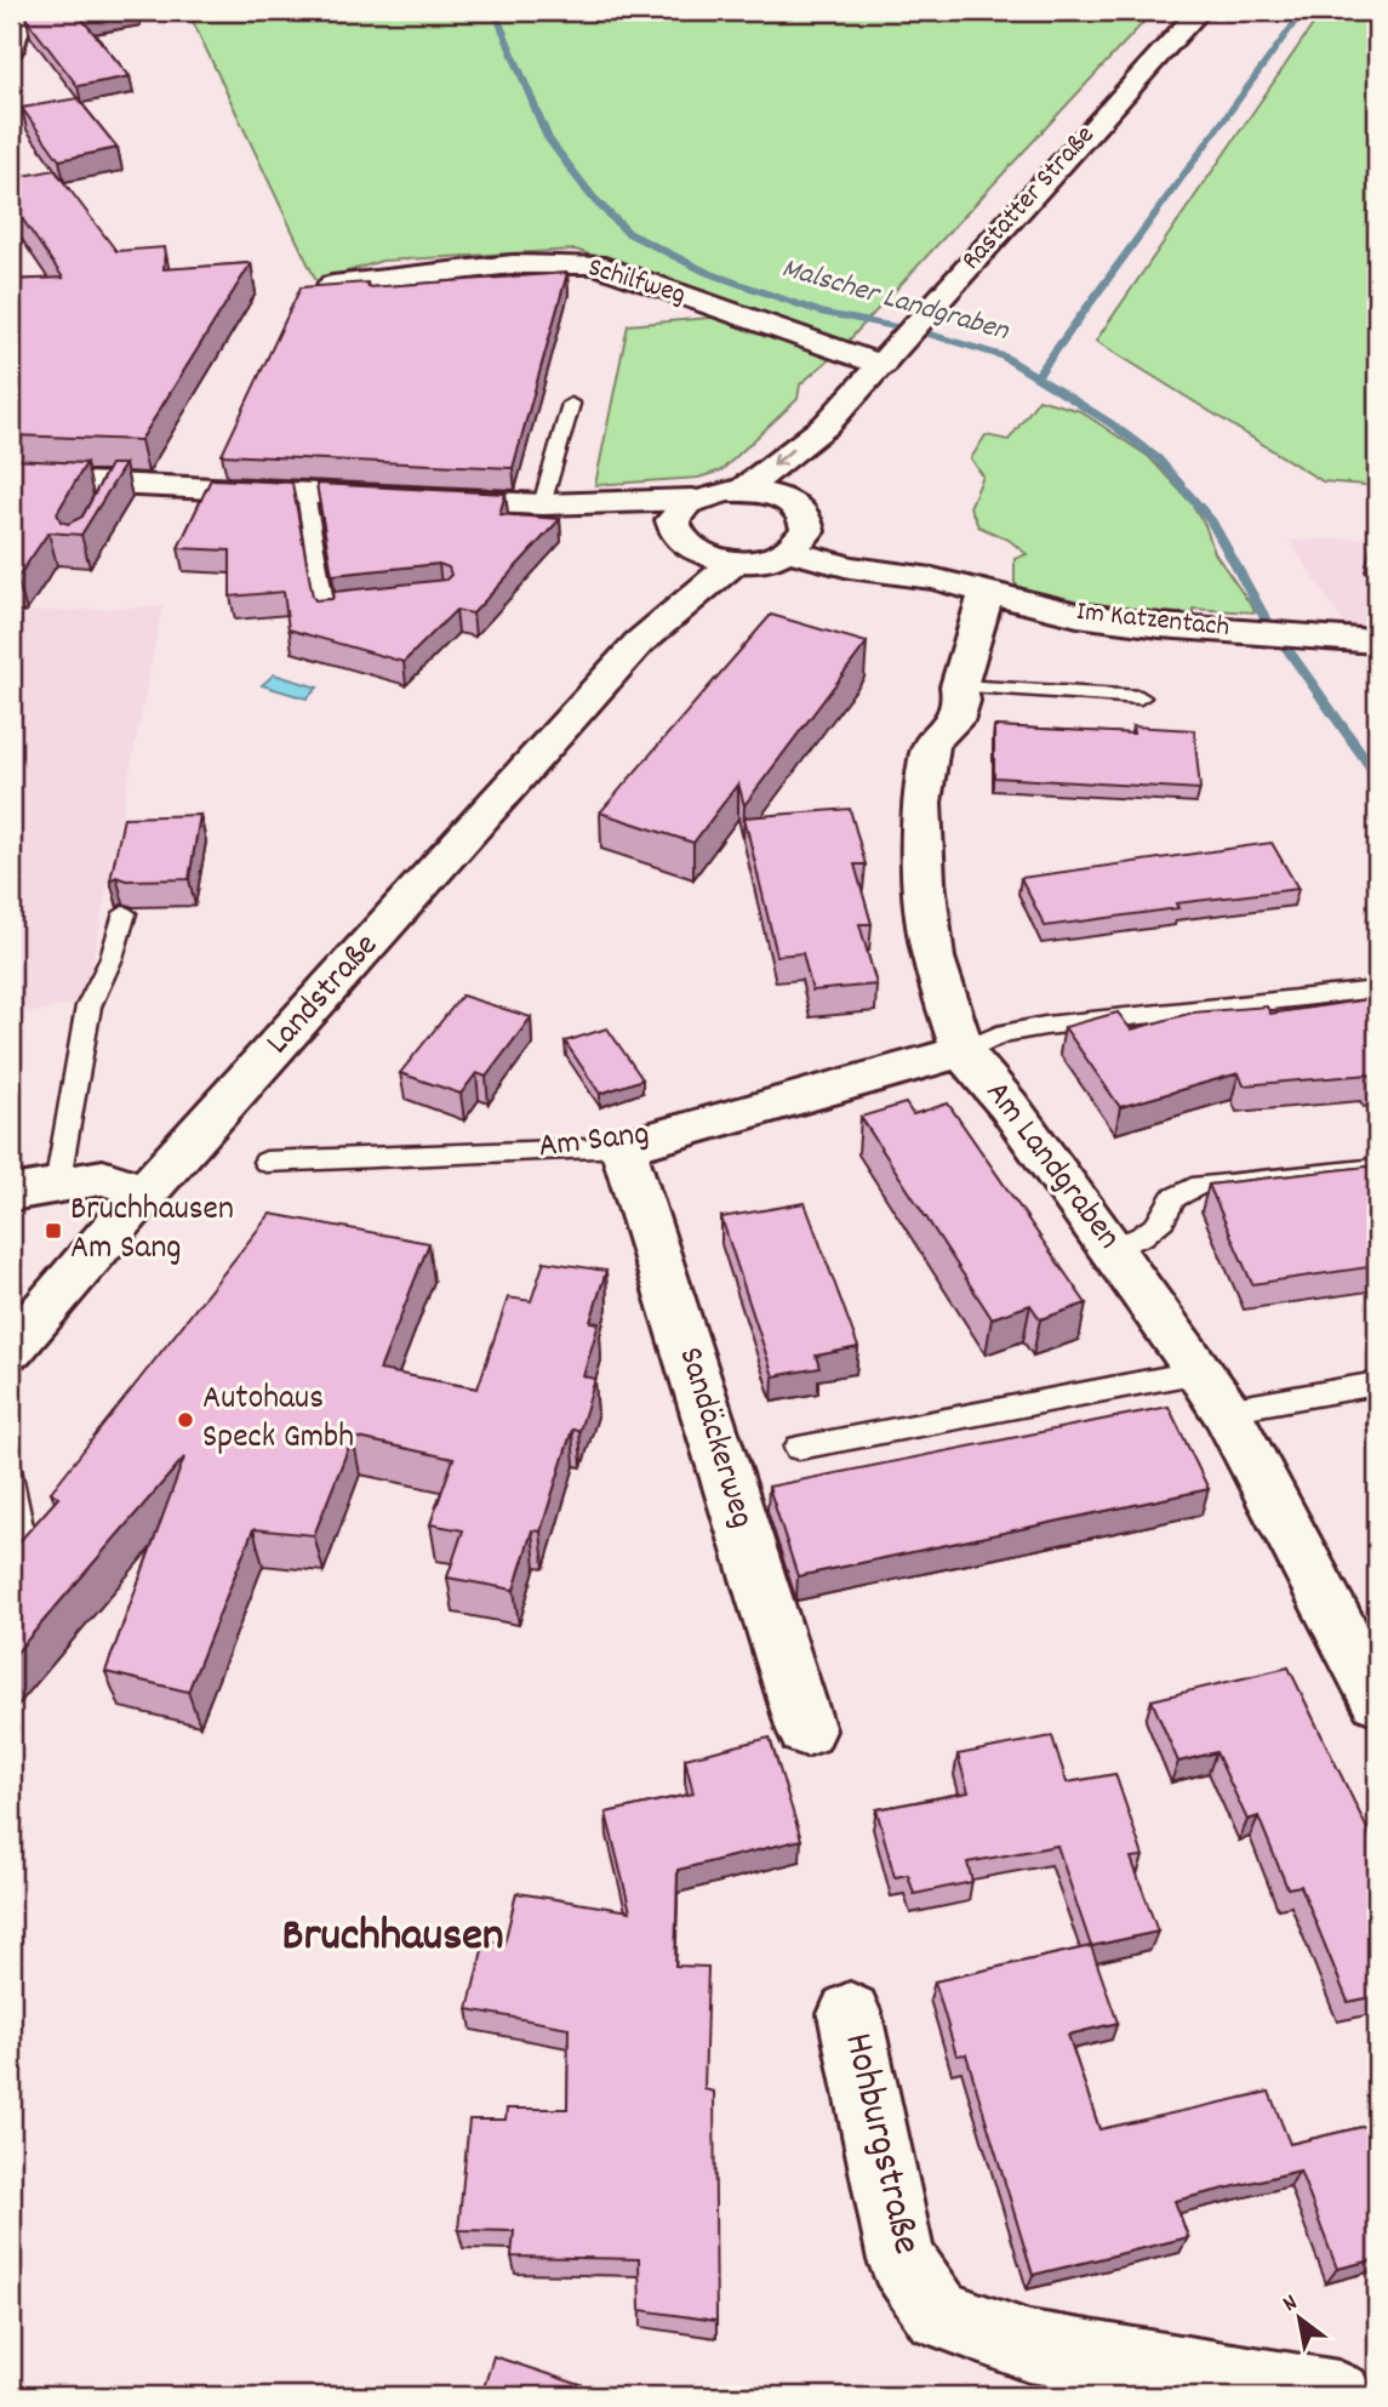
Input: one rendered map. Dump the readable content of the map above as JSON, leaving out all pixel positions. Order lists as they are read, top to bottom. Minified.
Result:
{"streets":{"street":["Rastatter Straße","Schilfweg","Im Katzentach","Landstraße","Am Sang","Am Landgraben","Sandäckerweg","Hohburgstraße"]},"crossings":[["Rastatter Straße","Schilfweg"],["Rastatter Straße","Im Katzentach"],["Rastatter Straße","Landstraße"],["Im Katzentach","Landstraße"],["Im Katzentach","Am Landgraben"],["Am Sang","Am Landgraben"],["Am Sang","Sandäckerweg"]],"districts":["Bruchhausen"],"water":["Malscher Landgraben"],"places":{"transit":["Bruchhausen Am Sang"],"other":["Autohaus Speck Gmbh"]},"north":"top left"}
